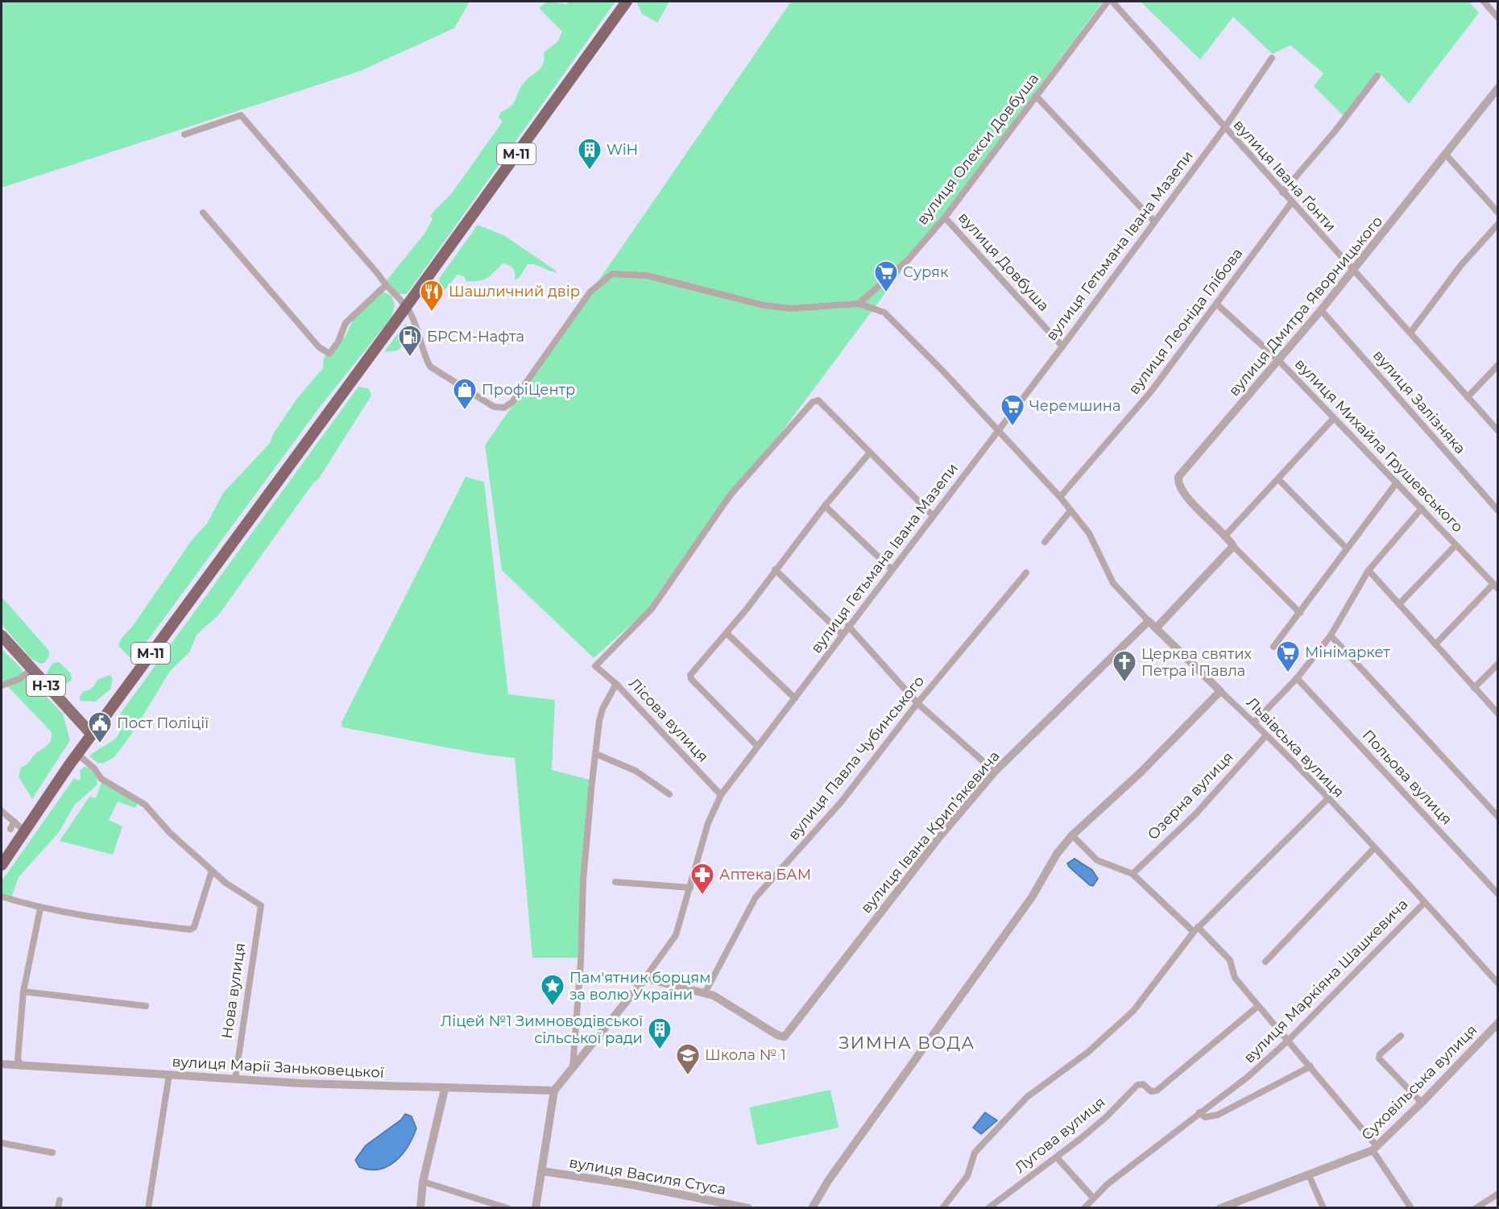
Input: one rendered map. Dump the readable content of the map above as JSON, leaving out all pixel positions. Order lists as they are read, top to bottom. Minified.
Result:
{"streets":{"highway":["М-11"],"main road":["Н-13"],"street":["вулиця Олекси Довбуша","вулиця Івана Ґонти","вулиця Гетьмана Івана Мазепи","вулиця Довбуша","вулиця Дмитра Яворницького","вулиця Леоніда Глібова","вулиця Залізняка","вулиця Михайла Грушевського","Лісова вулиця","Львівська вулиця","вулиця Павла Чубинського","Польова вулиця","Озерна вулиця","вулиця Івана Крипʼякевича","вулиця Маркіяна Шашкевича","Нова вулиця","вулиця Марії Заньковецької","Суховільська вулиця","Лугова вулиця","вулиця Василя Стуса"]},"crossings":[["вулиця Олекси Довбуша","вулиця Довбуша"],["вулиця Олекси Довбуша","Львівська вулиця"],["М-11","Н-13"],["вулиця Івана Ґонти","вулиця Гетьмана Івана Мазепи"],["вулиця Івана Ґонти","вулиця Дмитра Яворницького"],["вулиця Івана Ґонти","вулиця Леоніда Глібова"],["вулиця Гетьмана Івана Мазепи","вулиця Довбуша"],["вулиця Гетьмана Івана Мазепи","Лісова вулиця"],["вулиця Гетьмана Івана Мазепи","Львівська вулиця"],["вулиця Гетьмана Івана Мазепи","вулиця Марії Заньковецької"],["вулиця Дмитра Яворницького","вулиця Залізняка"],["вулиця Дмитра Яворницького","вулиця Михайла Грушевського"],["вулиця Леоніда Глібова","вулиця Михайла Грушевського"],["вулиця Леоніда Глібова","Львівська вулиця"],["Львівська вулиця","Озерна вулиця"],["Львівська вулиця","вулиця Івана Крипʼякевича"],["Львівська вулиця","вулиця Маркіяна Шашкевича"],["вулиця Павла Чубинського","вулиця Івана Крипʼякевича"],["Нова вулиця","вулиця Марії Заньковецької"]],"districts":["ЗИМНА ВОДА"],"places":{"building":["WiH","Ліцей №1 Зимноводівської сільської ради"],"supermarket":["Суряк","Черемшина","Мінімаркет"],"restaurant":["Шашличний двір"],"fuel station":["БРСМ-Нафта"],"shop":["ПрофіЦентр"],"church":["Церква святих Петра і Павла"],"public building":["Пост Поліції"],"pharmacy":["Аптека БАМ"],"place":["Пам'ятник борцям за волю України"],"school or university":["Школа № 1"]}}
